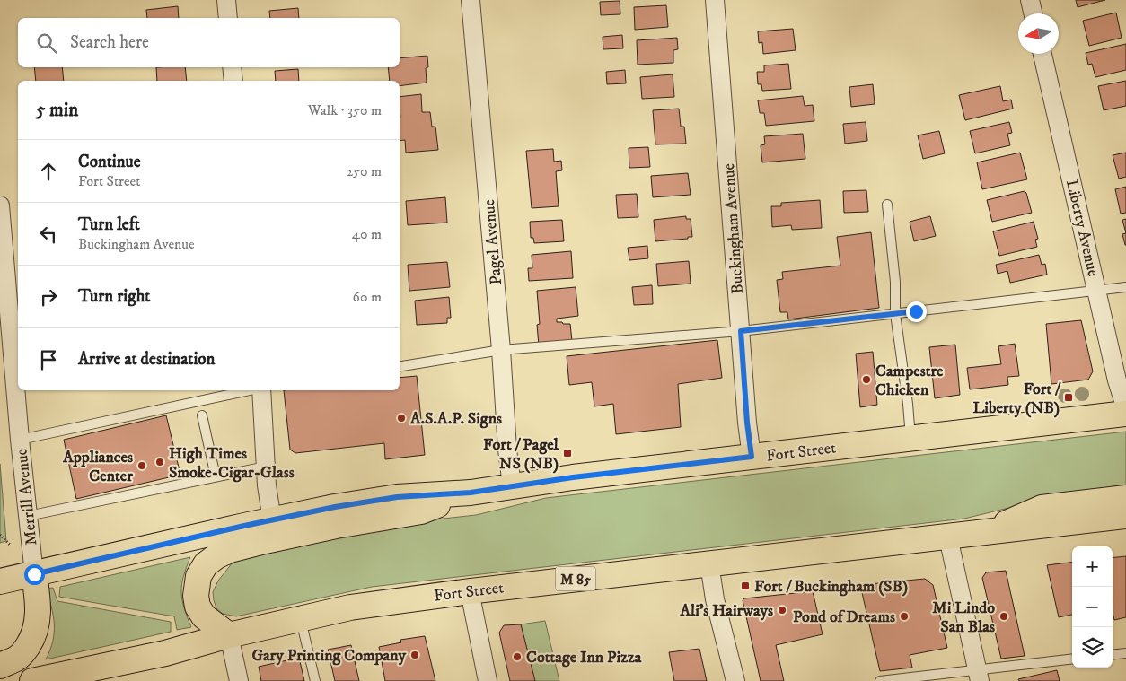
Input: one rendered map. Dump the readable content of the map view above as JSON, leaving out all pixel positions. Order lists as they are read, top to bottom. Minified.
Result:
{"streets":{"main road":["Fort Street","M 85"],"street":["Liberty Avenue","Buckingham Avenue","Pagel Avenue","Merrill Avenue"]},"crossings":[["Buckingham Avenue","Fort Street"],["Pagel Avenue","Fort Street"],["Fort Street","Merrill Avenue"]],"places":{"other":["Campestre Chicken","A.S.A.P. Signs","High Times Smoke-Cigar-Glass","Appliances Center","Ali's Hairways","Pond of Dreams","Mi Lindo San Blas","Gary Printing Company","Cottage Inn Pizza"],"transit":["Fort / Liberty (NB)","Fort / Pagel NS (NB)","Fort / Buckingham (SB)"]},"north":"left","page":{"search":"Search here","heading":["5 min","Walk · 350 m"],"list":[["Continue","Fort Street","250 m"],["Turn left","Buckingham Avenue","40 m"],["Turn right","60 m"],"Arrive at destination"],"map_buttons":["+","−"]}}
